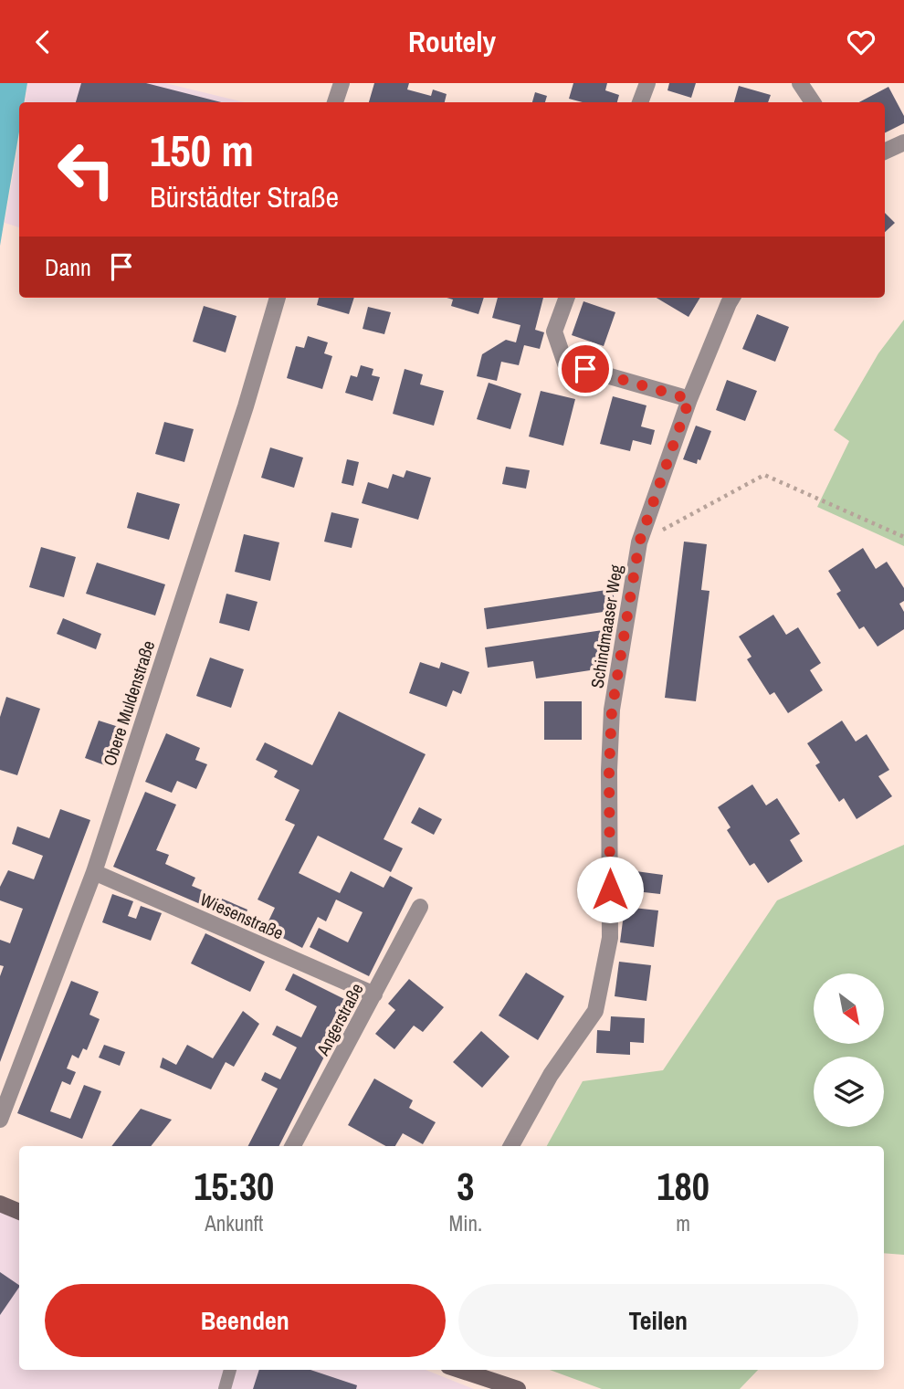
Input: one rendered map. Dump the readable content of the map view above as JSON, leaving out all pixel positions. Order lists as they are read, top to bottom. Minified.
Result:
{"streets":{"street":["Schindmaaser Weg","Obere Muldenstraße","Wiesenstraße","Angerstraße"]},"crossings":[["Obere Muldenstraße","Wiesenstraße"],["Wiesenstraße","Angerstraße"]],"north":"bottom right","page":{"header":"Routely","turn":["150 m","Bürstädter Straße"],"then":"Dann","eta":["15:30","Ankunft","3","Min.","180","m"],"buttons":["Beenden","Teilen"]}}
